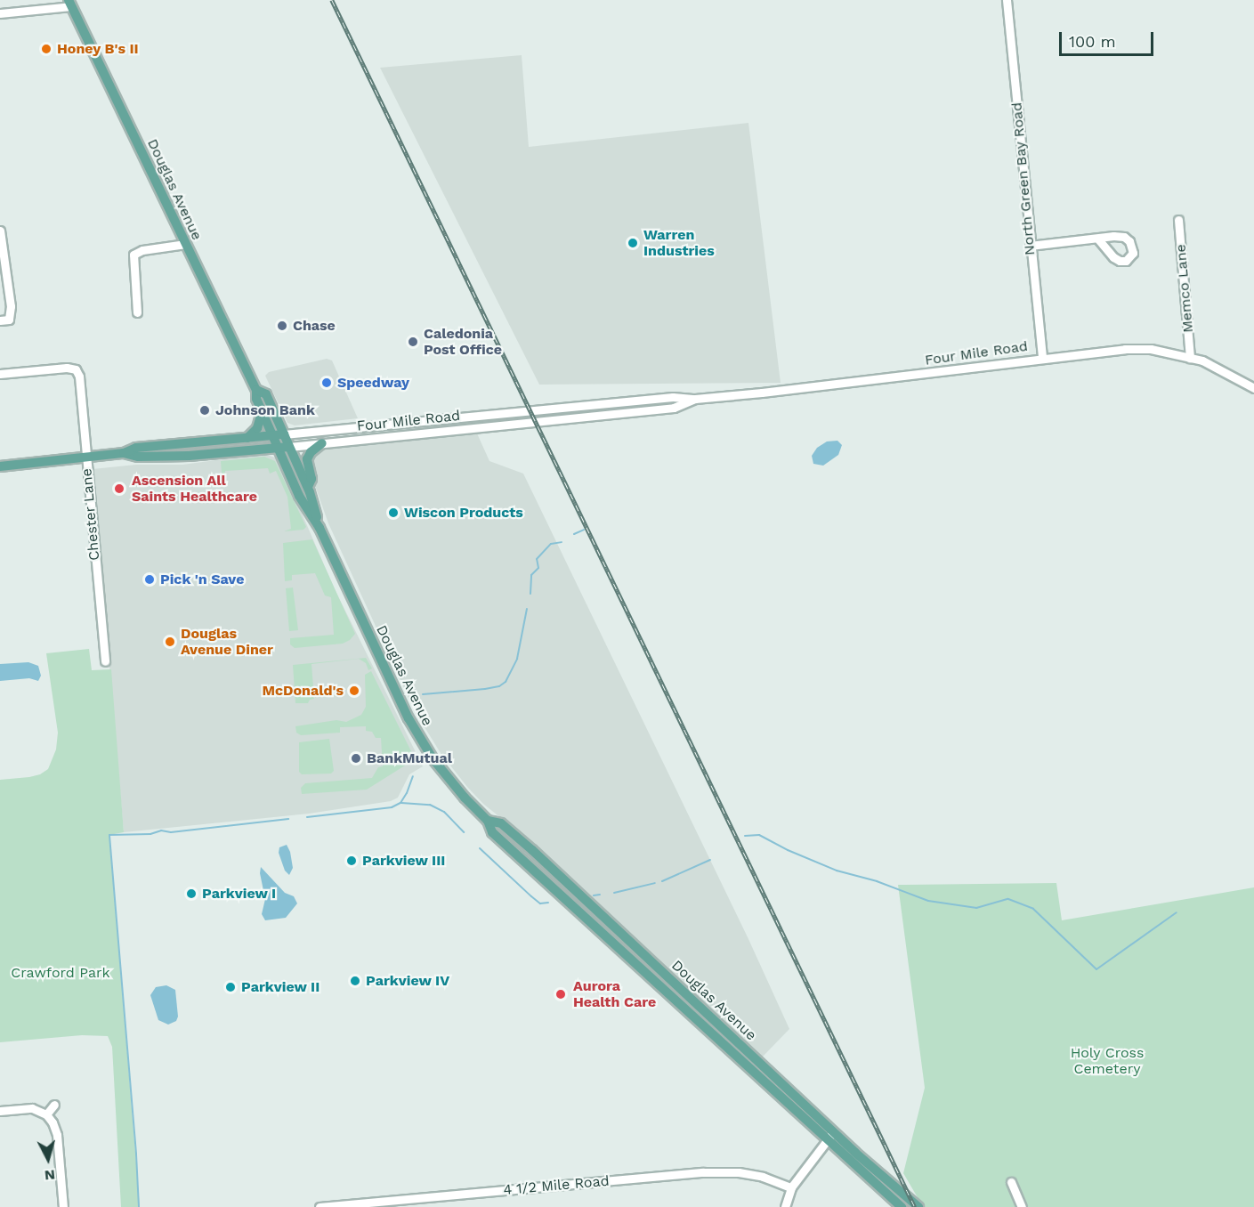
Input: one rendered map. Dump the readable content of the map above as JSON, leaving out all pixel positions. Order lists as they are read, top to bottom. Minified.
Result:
{"streets":{"main road":["Douglas Avenue","Four Mile Road"],"street":["North Green Bay Road","Memco Lane","Chester Lane","4 1/2 Mile Road"]},"crossings":[["North Green Bay Road","Four Mile Road"],["Douglas Avenue","Four Mile Road"],["Memco Lane","Four Mile Road"],["Four Mile Road","Chester Lane"]],"parks":["Crawford Park","Holy Cross Cemetery"],"places":["Honey B's II","Warren Industries","Chase","Caledonia Post Office","Speedway","Johnson Bank","Ascension All Saints Healthcare","Wiscon Products","Pick 'n Save","Douglas Avenue Diner","McDonald's","BankMutual","Parkview III","Parkview I","Parkview IV","Parkview II","Aurora Health Care"],"scale_bar":"100 m","north":"bottom"}
